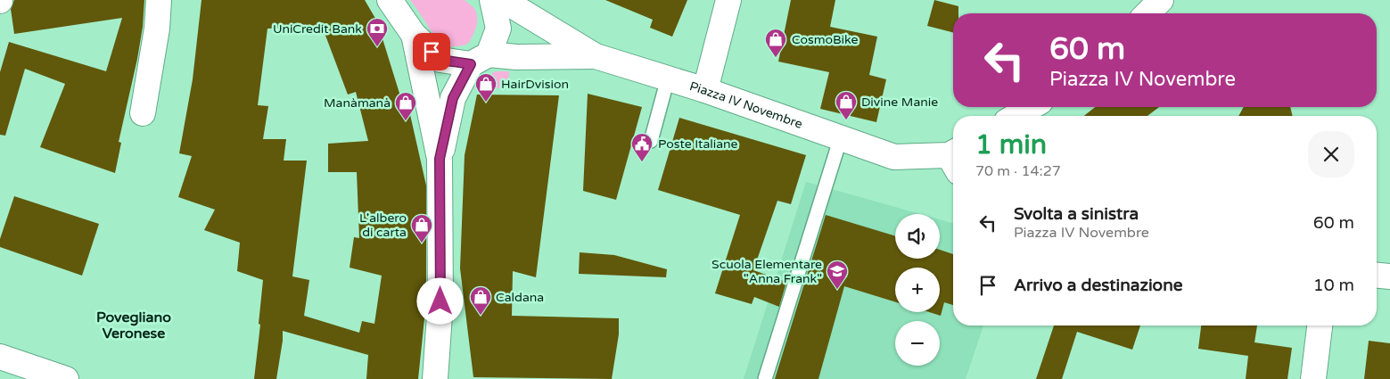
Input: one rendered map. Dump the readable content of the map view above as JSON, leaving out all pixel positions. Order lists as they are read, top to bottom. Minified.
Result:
{"streets":{"street":["Piazza IV Novembre"]},"districts":["Povegliano Veronese"],"places":{"bank":["UniCredit Bank"],"shop":["CosmoBike","HairDvision","Divine Manie","Manàmanà","L'albero di carta","Caldana"],"public building":["Poste Italiane"],"school or university":["Scuola Elementare \"Anna Frank\""]},"page":{"turn":["60 m","Piazza IV Novembre"],"heading":["1 min","70 m · 14:27"],"list":[{"name":"Svolta a sinistra","note":"Piazza IV Novembre","value":"60 m"},{"name":"Arrivo a destinazione","value":"10 m"}],"map_buttons":["+","−"]}}
